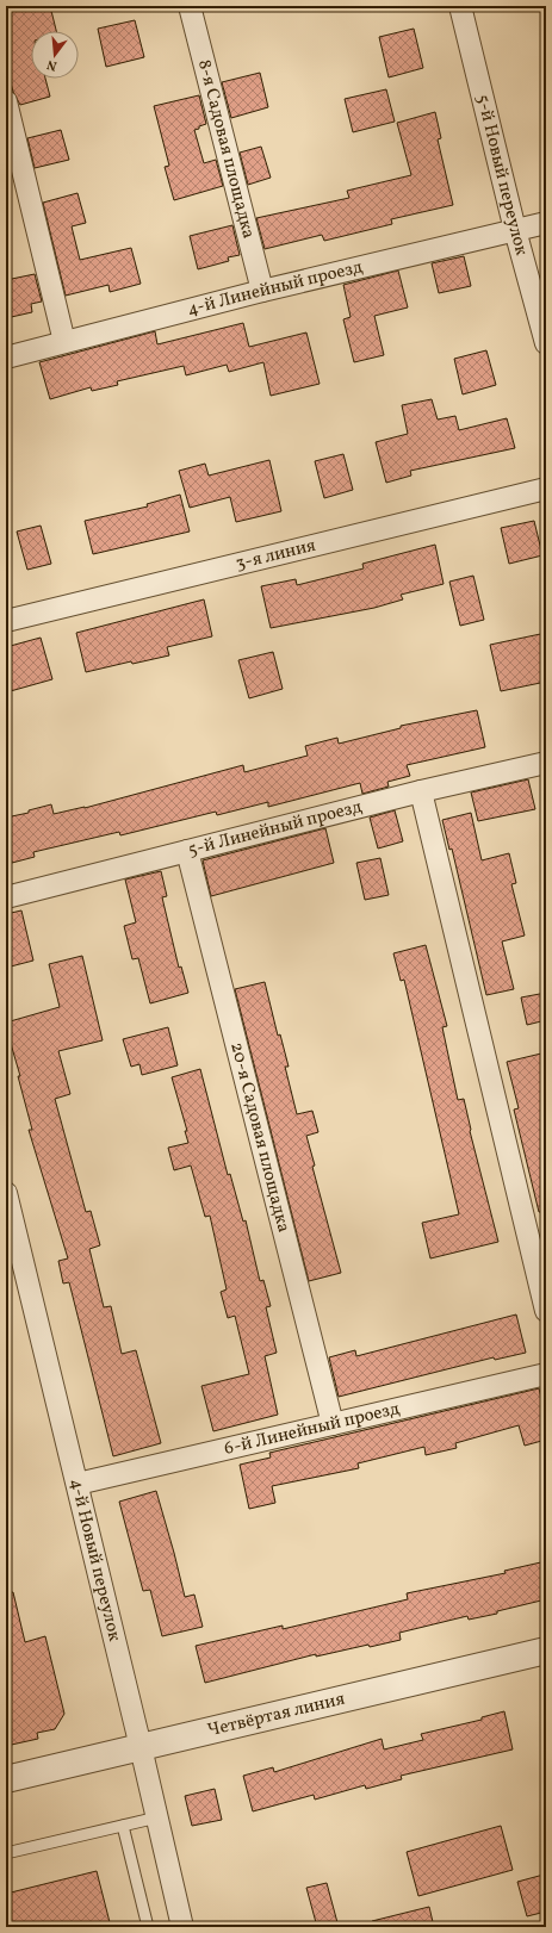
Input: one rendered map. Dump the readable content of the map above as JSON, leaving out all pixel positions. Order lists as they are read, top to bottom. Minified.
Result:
{"streets":{"street":["8-я Садовая площадка","5-й Новый переулок","4-й Линейный проезд","3-я линия","5-й Линейный проезд","20-я Садовая площадка","6-й Линейный проезд","4-й Новый переулок","Четвёртая линия"]},"crossings":[["8-я Садовая площадка","4-й Линейный проезд"],["5-й Новый переулок","4-й Линейный проезд"],["5-й Линейный проезд","20-я Садовая площадка"],["20-я Садовая площадка","6-й Линейный проезд"],["6-й Линейный проезд","4-й Новый переулок"],["4-й Новый переулок","Четвёртая линия"]],"north":"bottom"}
